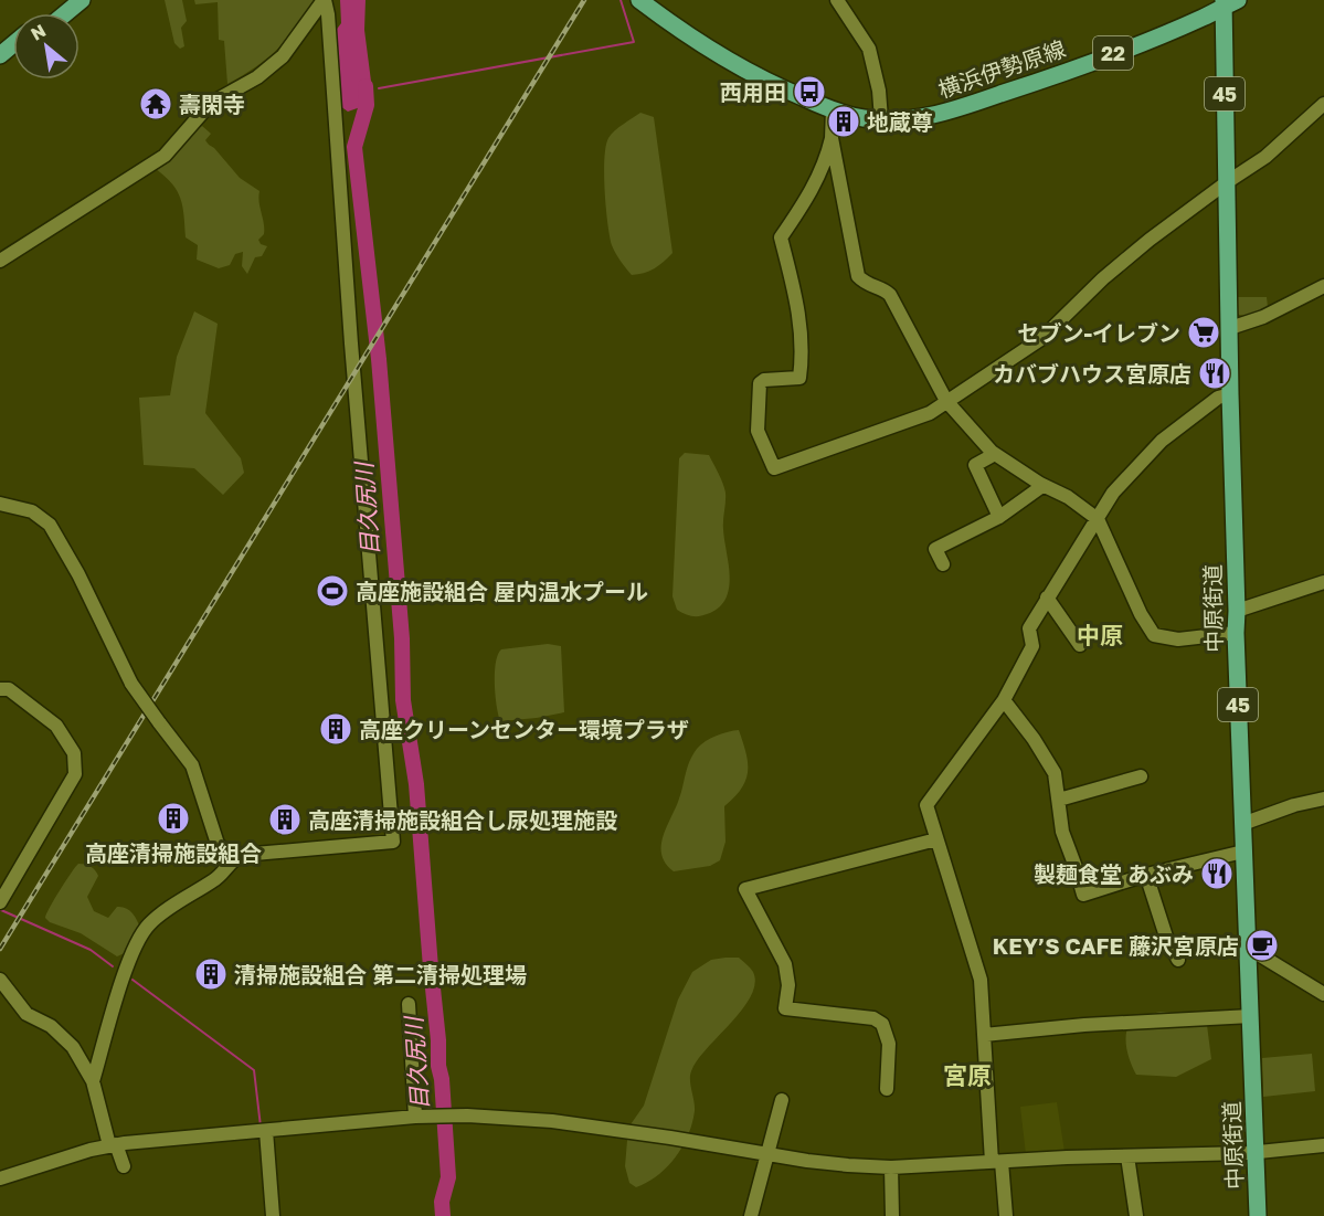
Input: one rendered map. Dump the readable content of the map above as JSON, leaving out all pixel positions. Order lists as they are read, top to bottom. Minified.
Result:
{"streets":{"main road":["22","横浜伊勢原線","45","中原街道"]},"crossings":[["横浜伊勢原線","中原街道"]],"districts":["中原","宮原"],"water":["目久尻川"],"places":{"bus stop":["西用田"],"temple":["壽閑寺"],"building":["地蔵尊","高座クリーンセンター環境プラザ","高座清掃施設組合","高座清掃施設組合し尿処理施設","清掃施設組合 第二清掃処理場"],"supermarket":["セブン-イレブン"],"restaurant":["カバブハウス宮原店","製麺食堂 あぶみ"],"sports":["高座施設組合 屋内温水プール"],"cafe":["KEY’S CAFE 藤沢宮原店"]},"north":"top left"}
